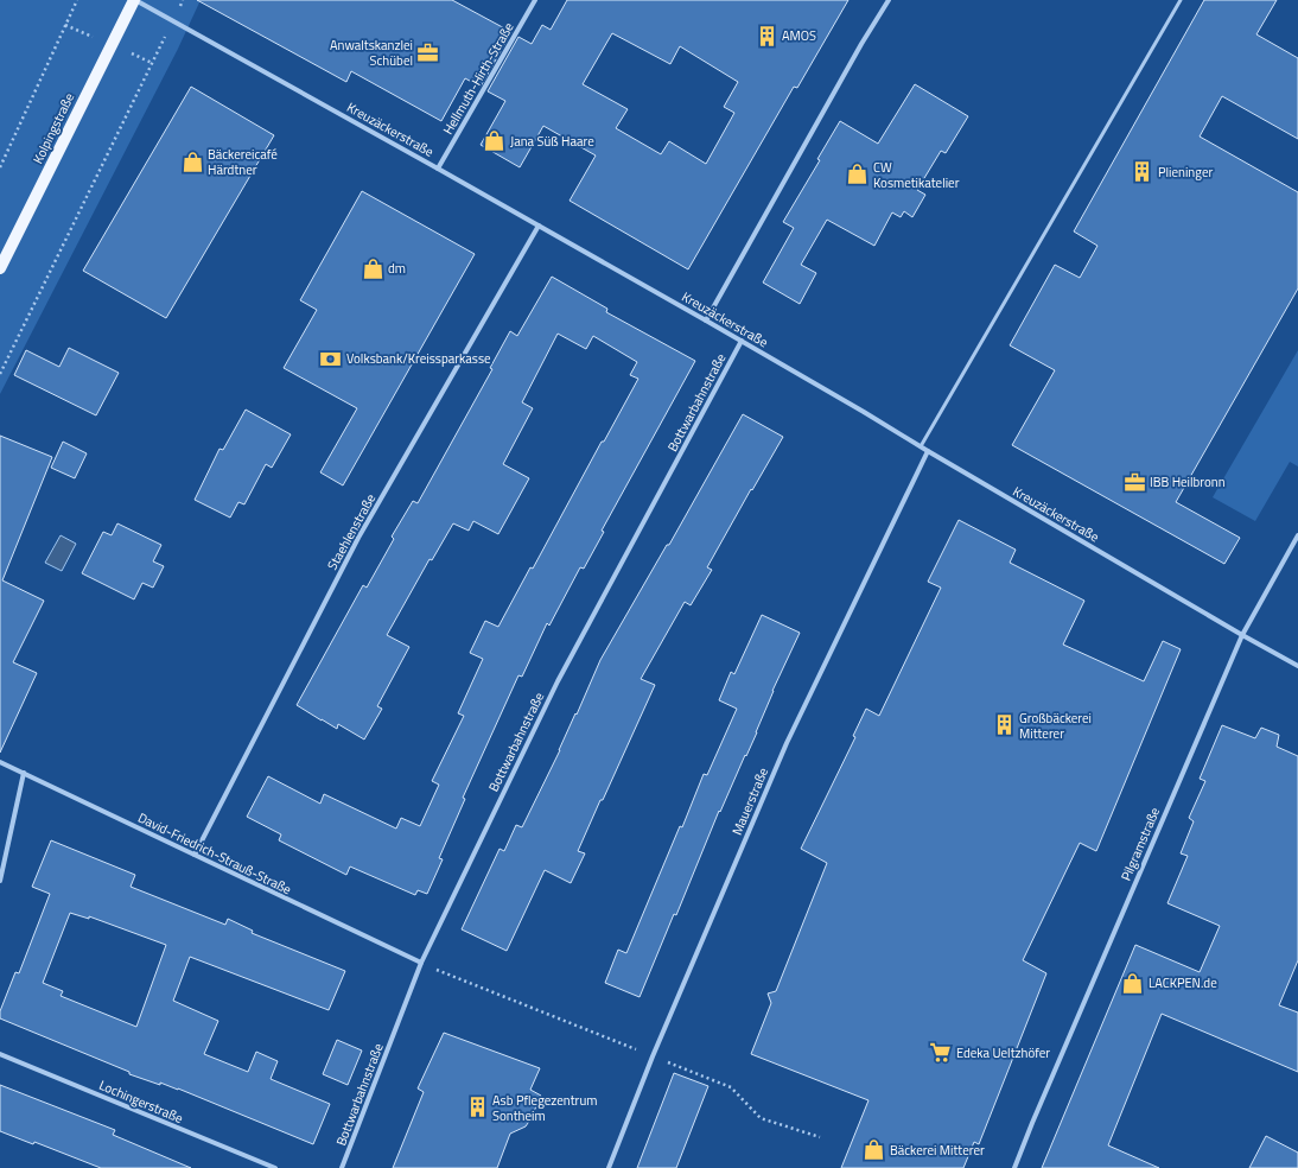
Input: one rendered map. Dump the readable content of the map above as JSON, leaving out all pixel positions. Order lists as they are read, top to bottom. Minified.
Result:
{"streets":{"main road":["Kolpingstraße"],"street":["Hellmuth-Hirth-Straße","Kreuzäckerstraße","Bottwarbahnstraße","Staehlenstraße","Mauerstraße","Pilgramstraße","David-Friedrich-Strauß-Straße","Lochingerstraße"]},"crossings":[["Hellmuth-Hirth-Straße","Kreuzäckerstraße"],["Kolpingstraße","Kreuzäckerstraße"],["Kreuzäckerstraße","Bottwarbahnstraße"],["Kreuzäckerstraße","Staehlenstraße"],["Kreuzäckerstraße","Mauerstraße"],["Kreuzäckerstraße","Pilgramstraße"],["Bottwarbahnstraße","David-Friedrich-Strauß-Straße"],["Staehlenstraße","David-Friedrich-Strauß-Straße"]],"places":{"building":["AMOS","Plieninger","Großbäckerei Mitterer","Asb Pflegezentrum Sontheim"],"office":["Anwaltskanzlei Schübel","IBB Heilbronn"],"shop":["Jana Süß Haare","Bäckereicafé Härdtner","CW Kosmetikatelier","dm","LACKPEN.de","Bäckerei Mitterer"],"bank":["Volksbank/Kreissparkasse"],"supermarket":["Edeka Ueltzhöfer"]}}
